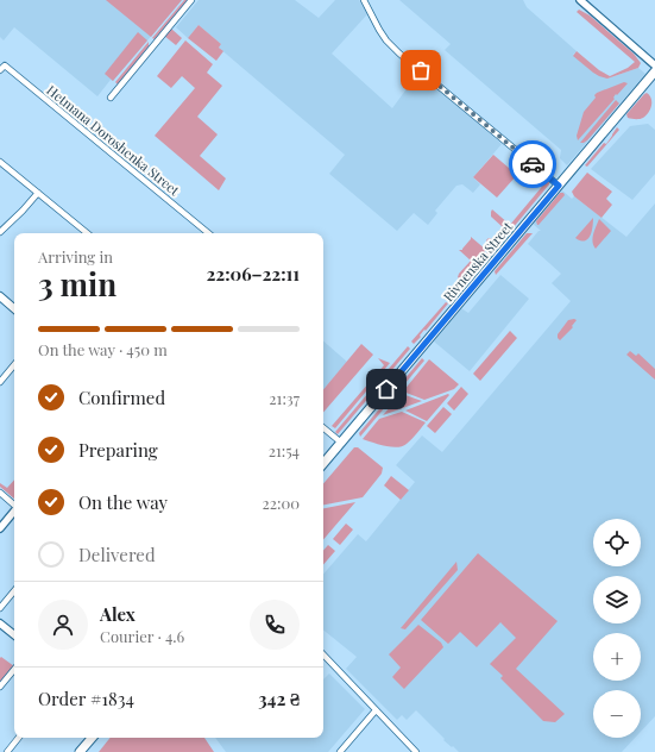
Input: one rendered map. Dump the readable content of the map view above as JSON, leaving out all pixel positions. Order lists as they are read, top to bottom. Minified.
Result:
{"streets":{"main road":["Rivnenska Street"],"street":["Hetmana Doroshenka Street"]},"page":{"heading":["3 min","Arriving in","22:06–22:11"],"panel":["Alex","Courier · 4.6","Order #1834","342 ₴"],"bar":"On the way · 450 m","list":[["Confirmed","21:37"],["Preparing","21:54"],["On the way","22:00"],"Delivered"],"map_buttons":["+","−"]}}
